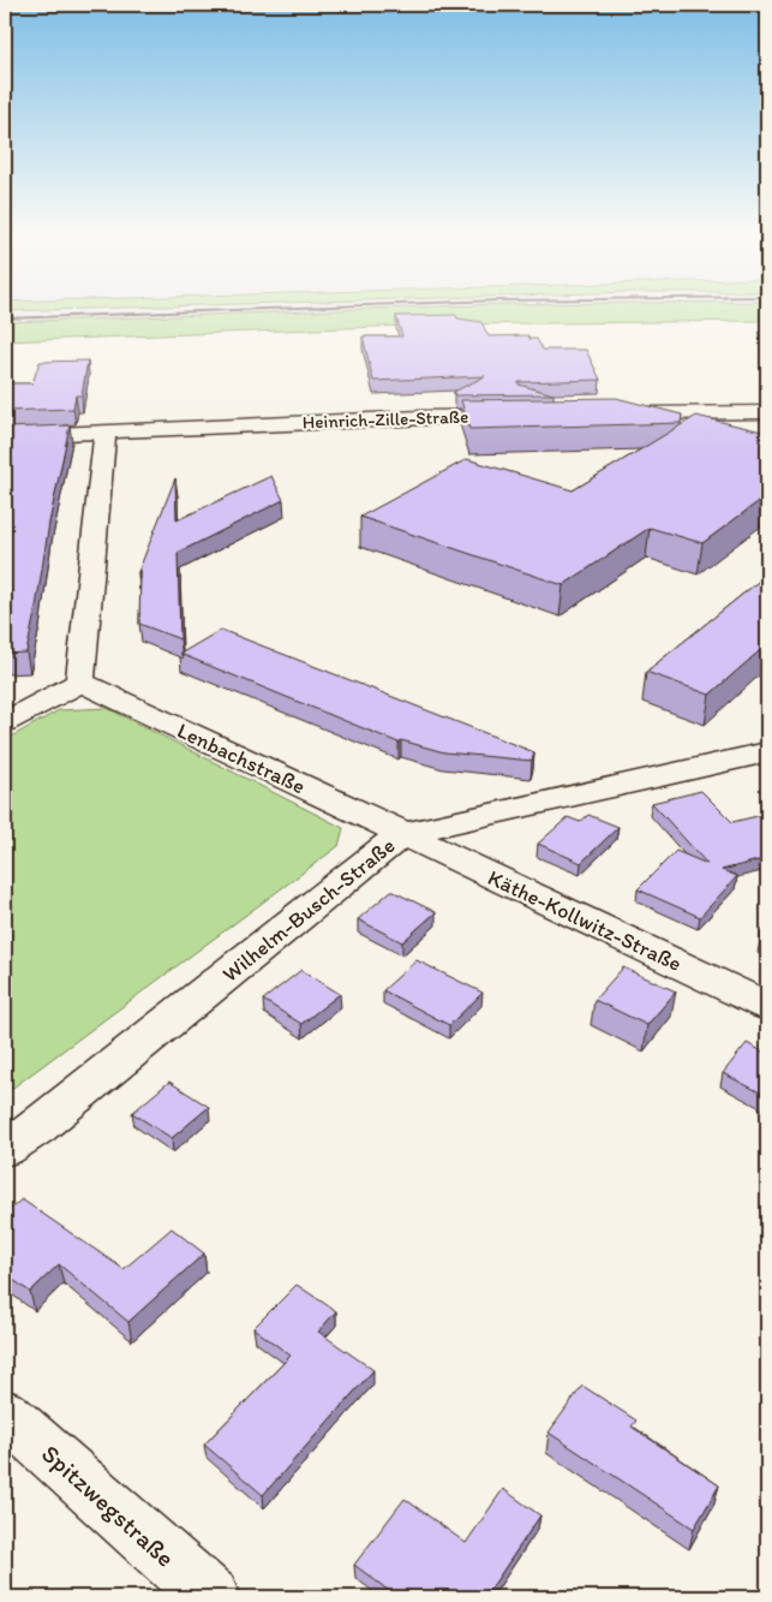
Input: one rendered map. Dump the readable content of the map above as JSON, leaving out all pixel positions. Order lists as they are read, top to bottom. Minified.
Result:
{"streets":{"street":["Heinrich-Zille-Straße","Lenbachstraße","Wilhelm-Busch-Straße","Käthe-Kollwitz-Straße","Spitzwegstraße"]},"crossings":[["Lenbachstraße","Wilhelm-Busch-Straße"],["Lenbachstraße","Käthe-Kollwitz-Straße"],["Wilhelm-Busch-Straße","Käthe-Kollwitz-Straße"]]}
